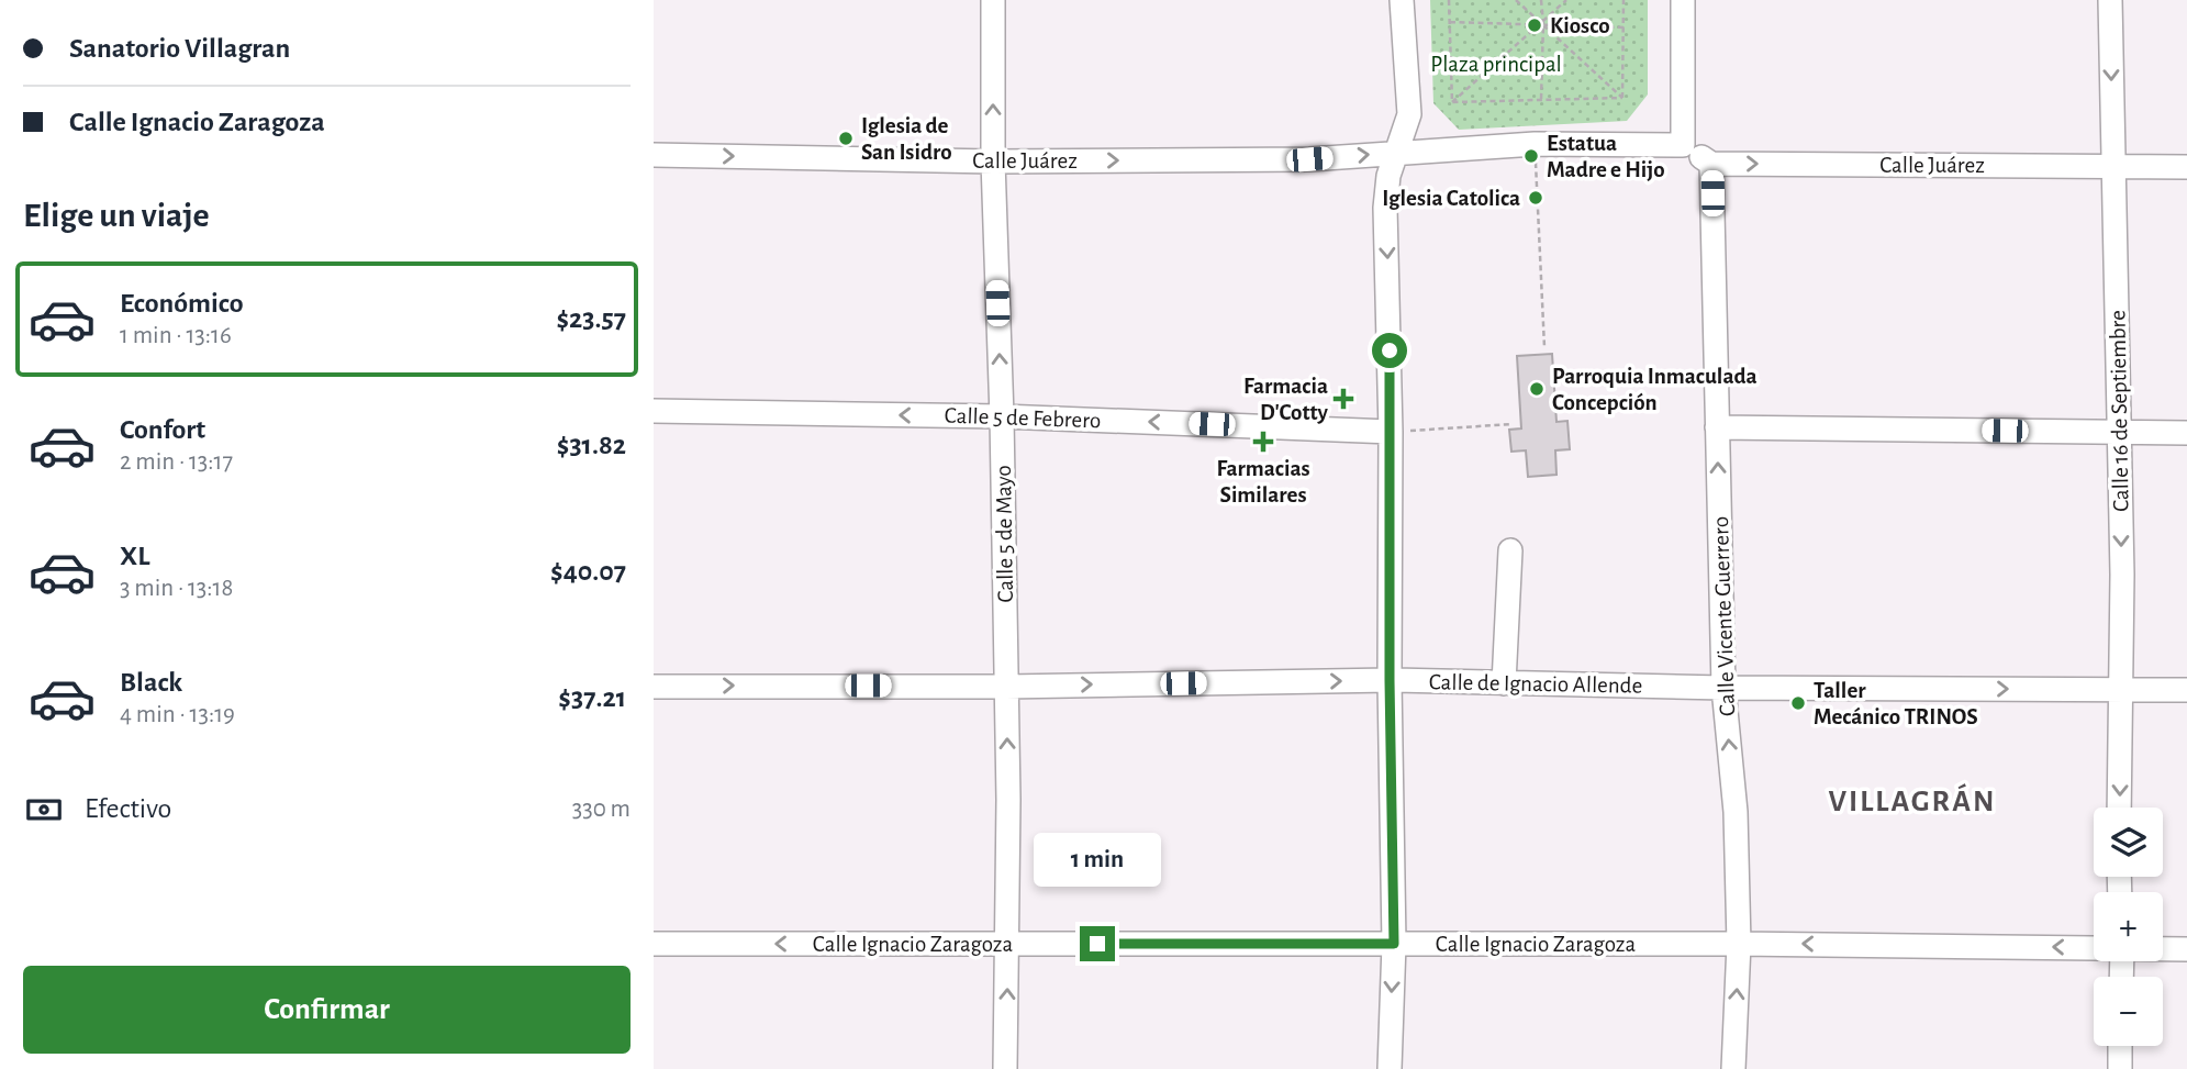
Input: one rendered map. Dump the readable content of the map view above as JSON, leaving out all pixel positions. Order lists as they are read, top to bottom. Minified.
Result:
{"streets":{"street":["Calle Juárez","Calle 16 de Septiembre","Calle 5 de Febrero","Calle 5 de Mayo","Calle Vicente Guerrero","Calle de Ignacio Allende","Calle Ignacio Zaragoza"]},"crossings":[["Calle Juárez","Calle 16 de Septiembre"],["Calle Juárez","Calle 5 de Mayo"],["Calle Juárez","Calle Vicente Guerrero"],["Calle 16 de Septiembre","Calle de Ignacio Allende"],["Calle 5 de Febrero","Calle 5 de Mayo"],["Calle 5 de Mayo","Calle de Ignacio Allende"],["Calle 5 de Mayo","Calle Ignacio Zaragoza"],["Calle Vicente Guerrero","Calle de Ignacio Allende"],["Calle Vicente Guerrero","Calle Ignacio Zaragoza"]],"one_way":["Calle Juárez","Calle 16 de Septiembre","Calle 5 de Febrero","Calle 5 de Mayo","Calle Vicente Guerrero","Calle de Ignacio Allende","Calle Ignacio Zaragoza"],"districts":["VILLAGRÁN"],"parks":["Plaza principal"],"places":{"other":["Kiosco","Iglesia de San Isidro","Estatua Madre e Hijo","Iglesia Catolica","Parroquia Inmaculada Concepción","Taller Mecánico TRINOS"],"health":["Farmacia D'Cotty","Farmacias Similares"]},"page":{"banner":["Sanatorio Villagran","Calle Ignacio Zaragoza"],"heading":"Elige un viaje","list":[{"name":"Económico","note":"1 min · 13:16","value":"$23.57"},{"name":"Confort","note":"2 min · 13:17","value":"$31.82"},{"name":"XL","note":"3 min · 13:18","value":"$40.07"},{"name":"Black","note":"4 min · 13:19","value":"$37.21"}],"pay":["Efectivo","330 m"],"map_buttons":["+","−"],"bubble":"1 min","buttons":"Confirmar"}}
